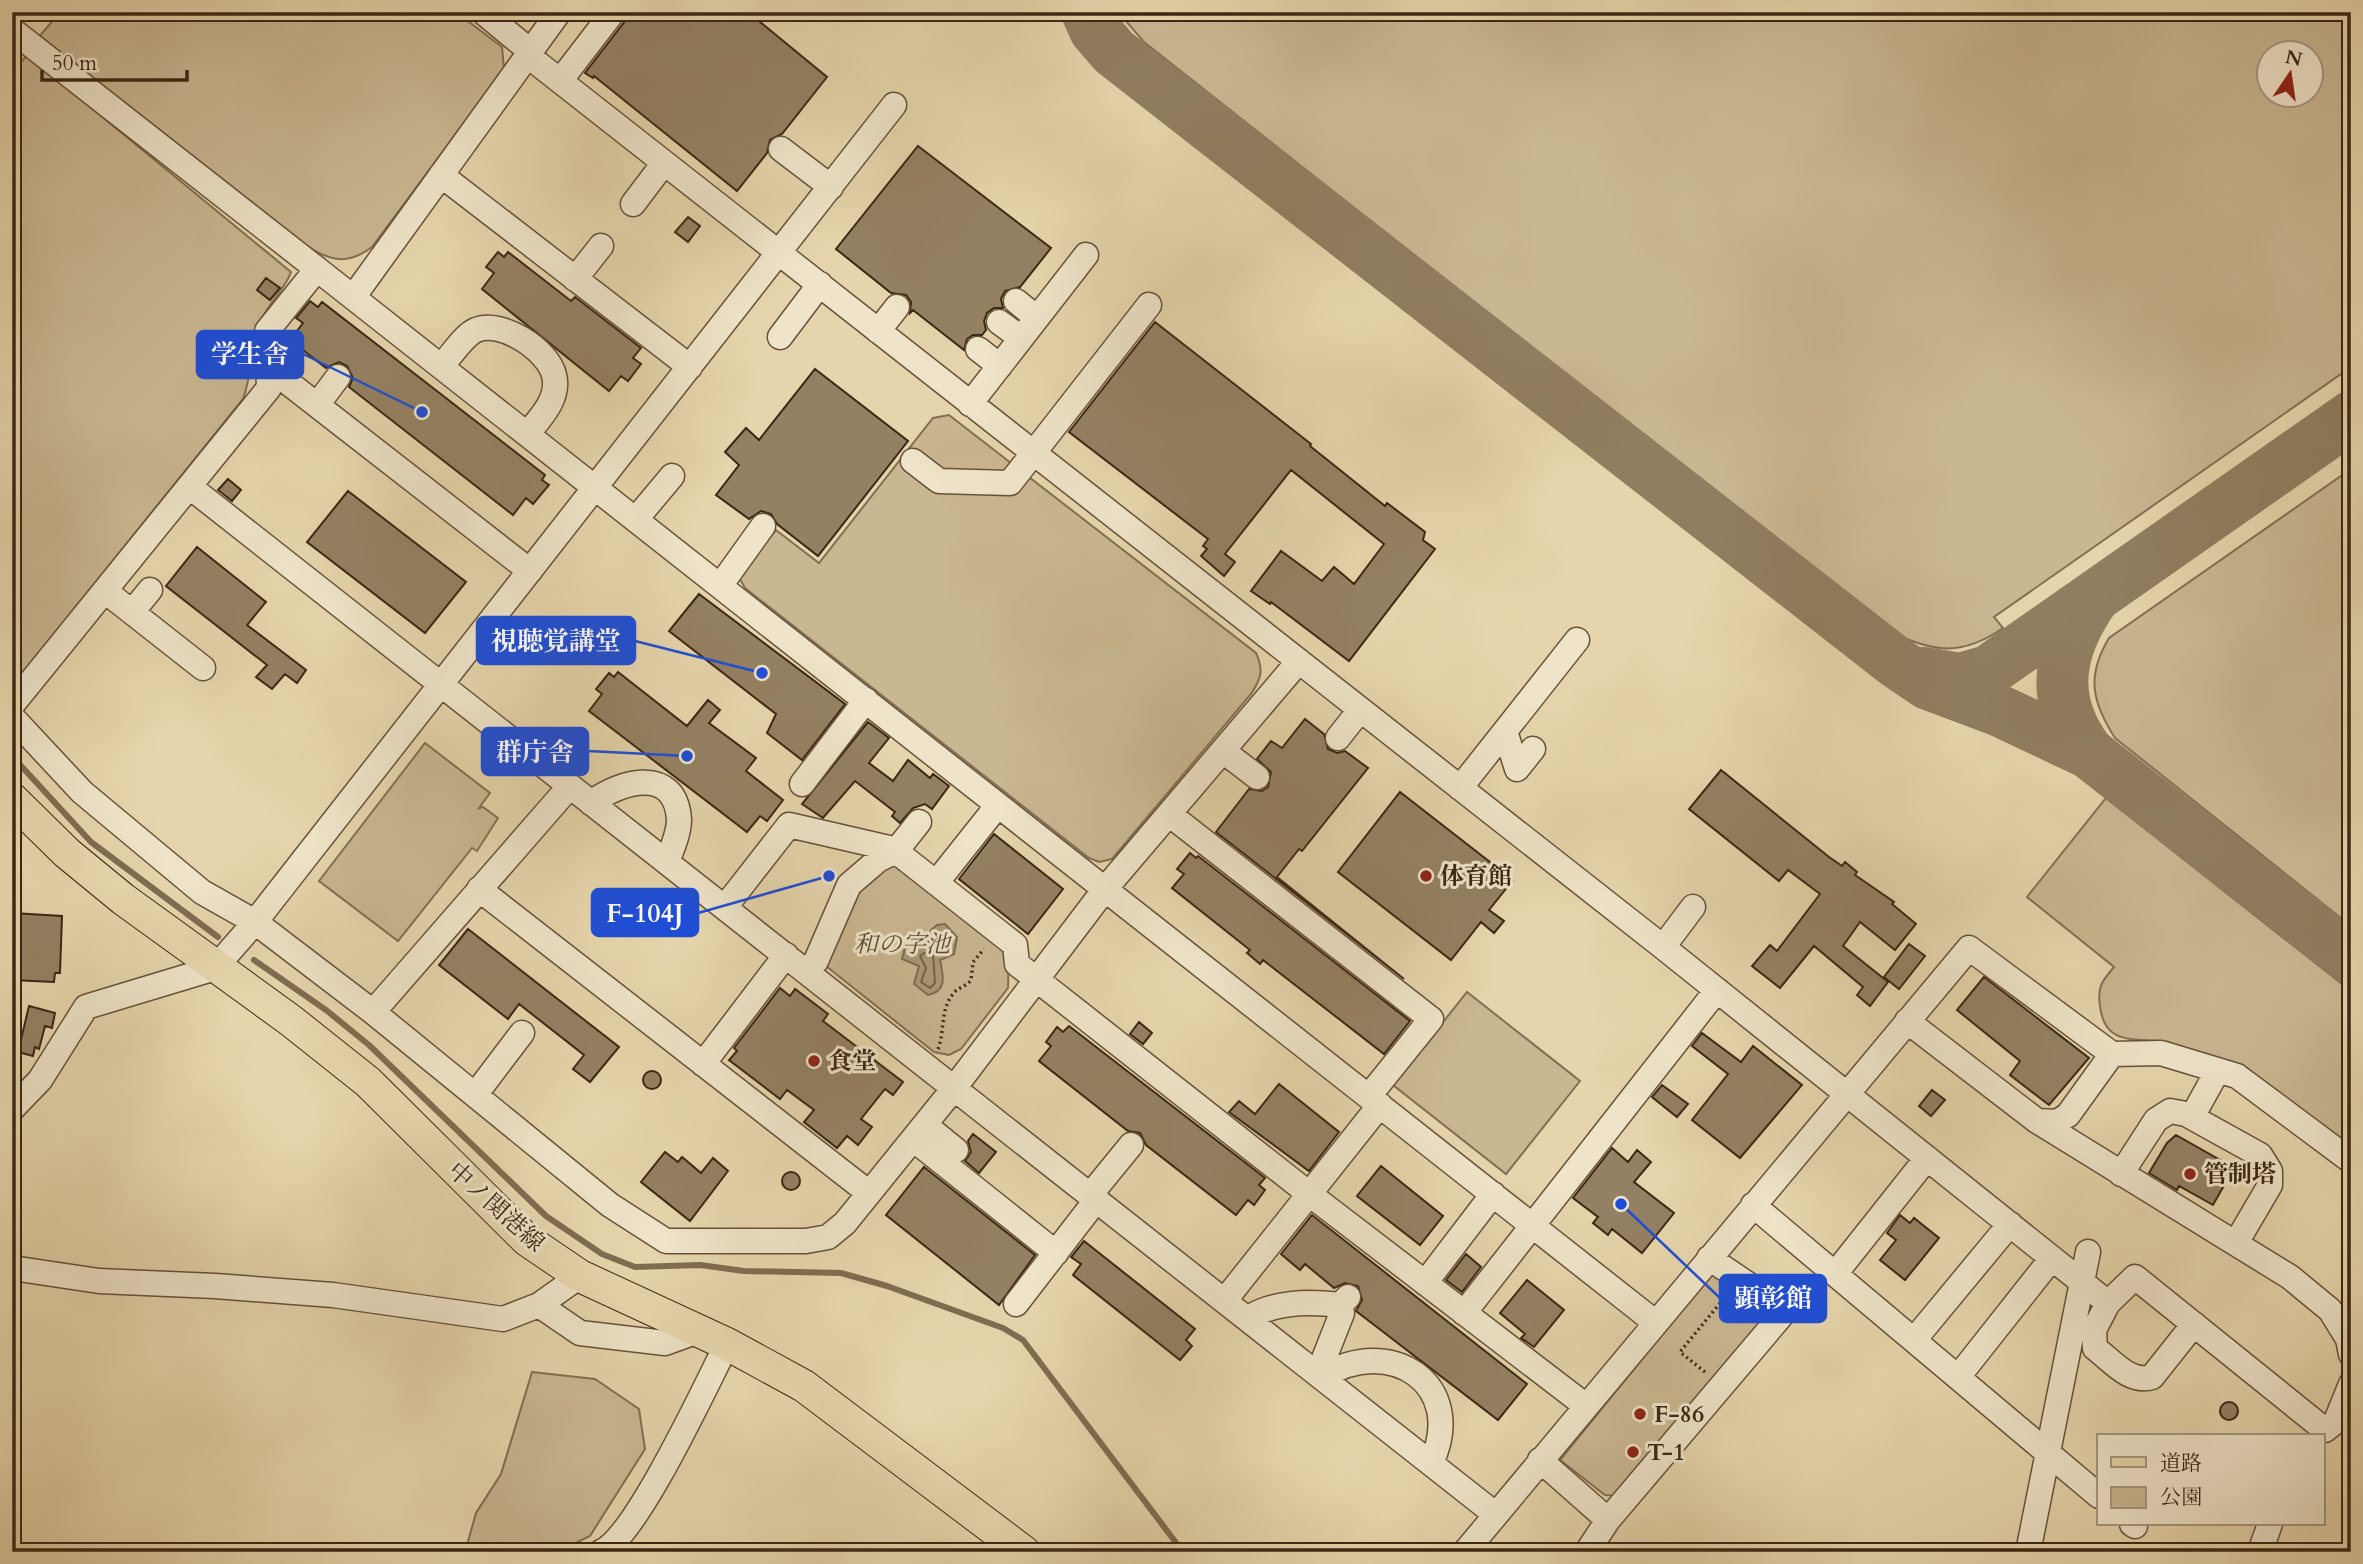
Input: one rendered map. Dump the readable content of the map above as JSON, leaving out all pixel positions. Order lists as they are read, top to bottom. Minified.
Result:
{"streets":{"main road":["中ノ関港線"]},"parks":["和の字池"],"places":["学生舎","視聴覚講堂","群庁舎","F-104J","体育館","食堂","管制塔","顕彰館","F-86","T-1"],"legend":["道路","公園"],"scale_bar":"50 m","north":"top"}
